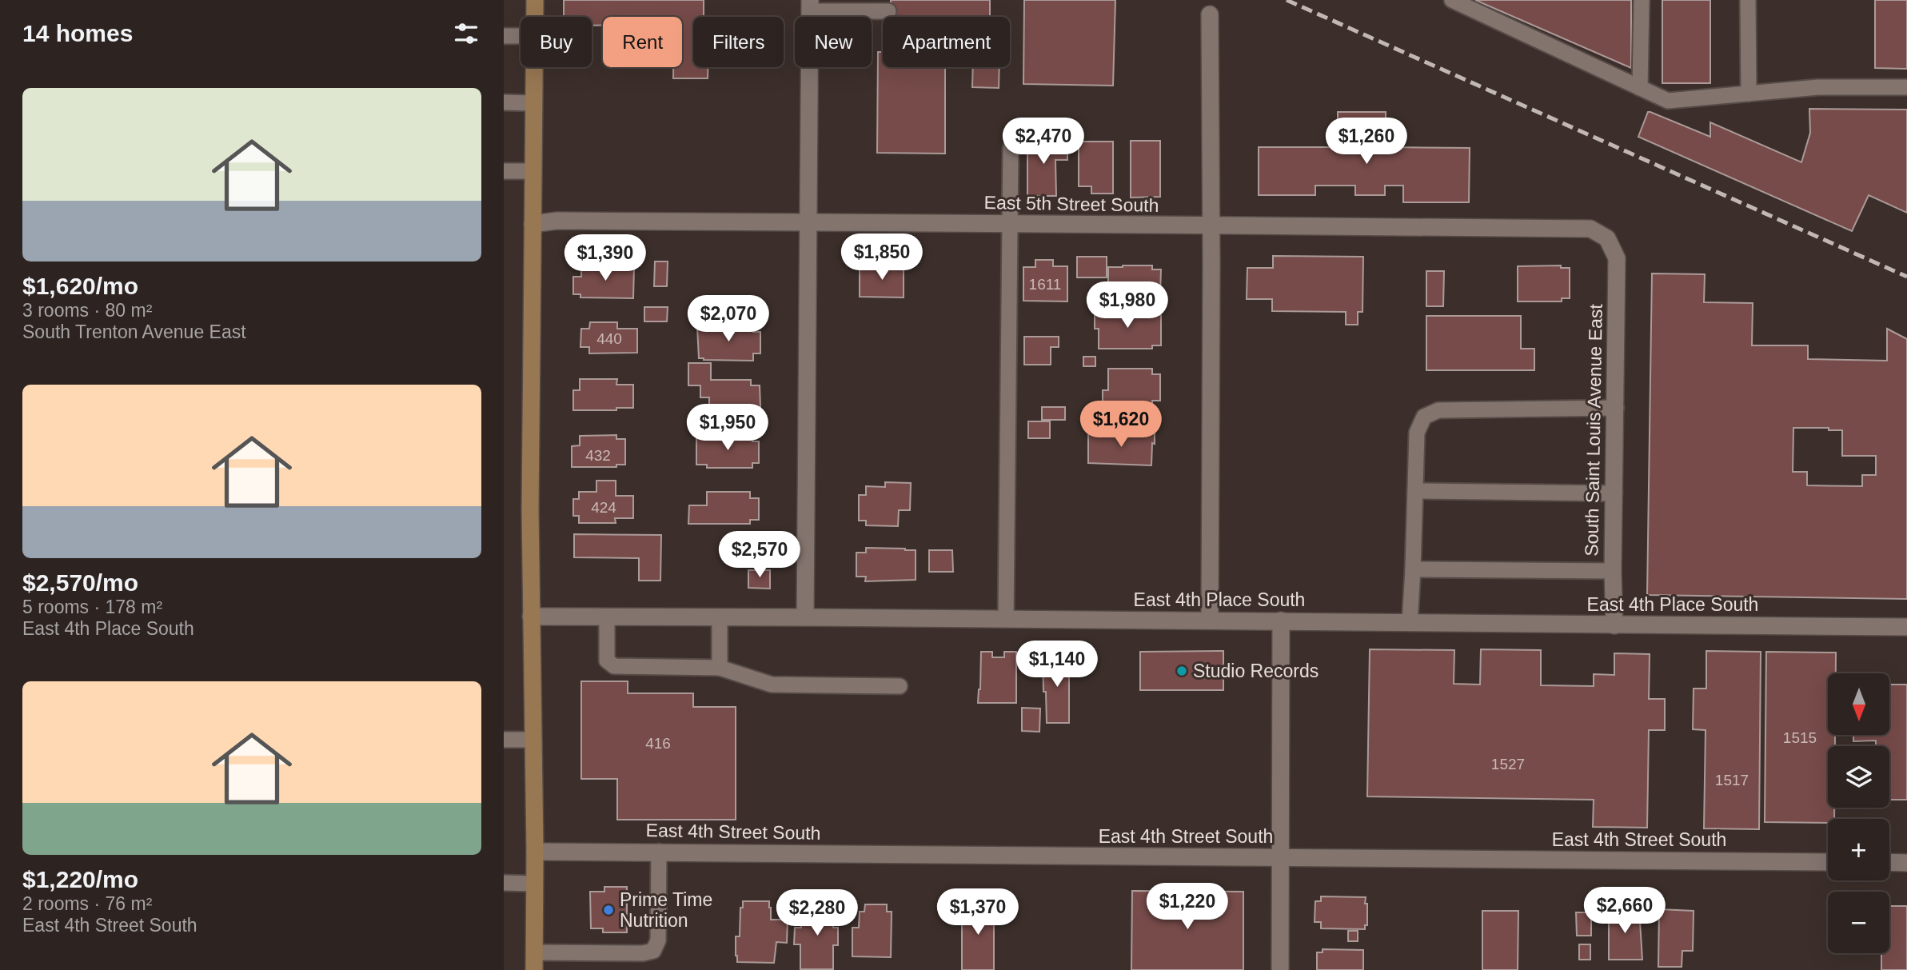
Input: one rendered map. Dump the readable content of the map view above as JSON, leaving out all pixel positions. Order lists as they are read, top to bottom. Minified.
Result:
{"streets":{"street":["East 5th Street South","South Saint Louis Avenue East","East 4th Place South","East 4th Street South"]},"crossings":[["East 5th Street South","South Saint Louis Avenue East"],["South Saint Louis Avenue East","East 4th Place South"]],"places":["Studio Records","Prime Time Nutrition"],"house_numbers":["1611","440","432","424","1515","416","1527","1517"],"north":"bottom","page":{"heading":"14 homes","chip":["Buy","Rent","Filters","New","Apartment"],"list":[{"name":"$1,620/mo","note":"3 rooms · 80 m² · South Trenton Avenue East"},{"name":"$2,570/mo","note":"5 rooms · 178 m² · East 4th Place South"},{"name":"$1,220/mo","note":"2 rooms · 76 m² · East 4th Street South"}],"price":["$2,470","$1,260","$1,850","$1,390","$1,980","$2,070","$1,620","$1,950","$2,570","$1,140","$1,220","$2,660","$1,370","$2,280"],"map_buttons":["+","−"]}}
